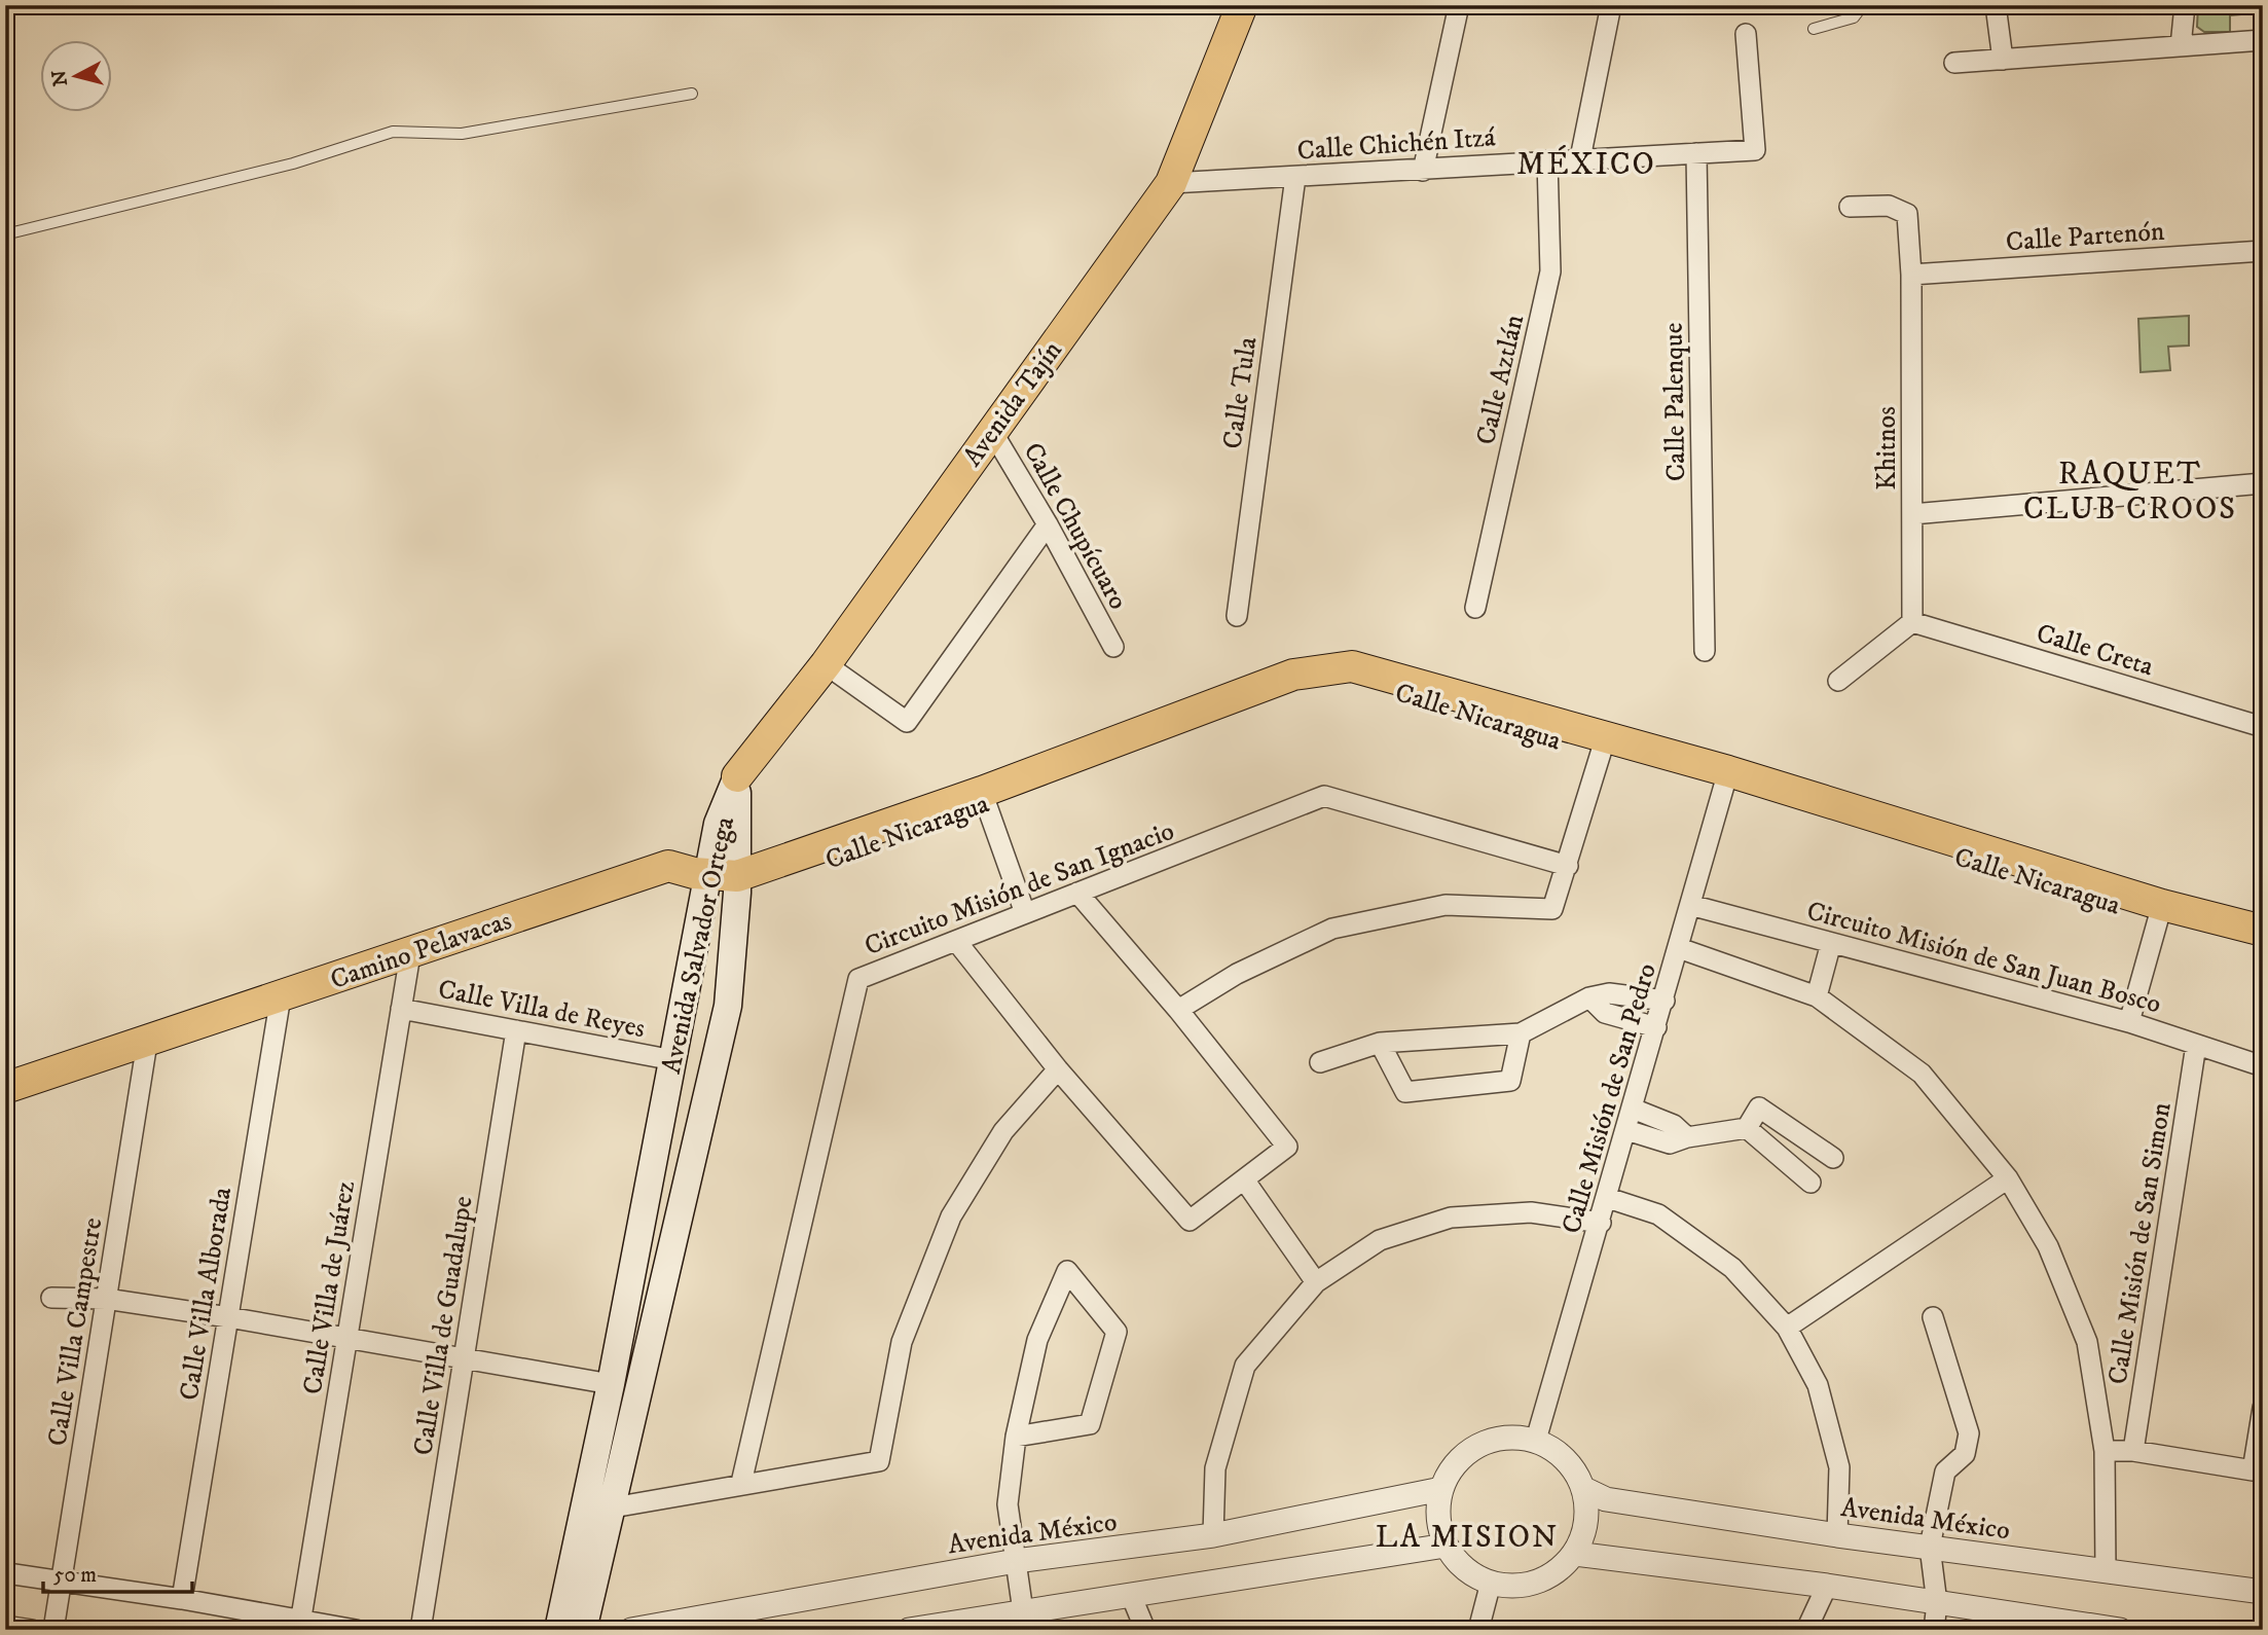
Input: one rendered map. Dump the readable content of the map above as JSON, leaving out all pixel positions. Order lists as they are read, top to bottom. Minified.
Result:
{"streets":{"main road":["Avenida Tajín","Calle Nicaragua","Avenida Salvador Ortega","Camino Pelavacas"],"street":["Calle Chichén Itzá","Calle Partenón","Calle Aztlán","Calle Tula","Calle Palenque","Khitnos","Calle Chupícuaro","Calle Creta","Circuito Misión de San Ignacio","Circuito Misión de San Juan Bosco","Calle Villa de Reyes","Calle Misión de San Pedro","Calle Misión de San Simon","Calle Villa de Juárez","Calle Villa Alborada","Calle Villa de Guadalupe","Calle Villa Campestre","Avenida México"]},"crossings":[["Calle Chichén Itzá","Calle Aztlán"],["Calle Chichén Itzá","Calle Tula"],["Calle Chichén Itzá","Calle Palenque"],["Calle Chichén Itzá","Avenida Tajín"],["Calle Partenón","Khitnos"],["Avenida Tajín","Calle Chupícuaro"],["Avenida Tajín","Avenida Salvador Ortega"],["Khitnos","Calle Creta"],["Calle Nicaragua","Avenida Salvador Ortega"],["Calle Nicaragua","Camino Pelavacas"],["Calle Nicaragua","Calle Misión de San Pedro"],["Avenida Salvador Ortega","Camino Pelavacas"],["Avenida Salvador Ortega","Calle Villa de Reyes"],["Camino Pelavacas","Calle Villa de Juárez"],["Camino Pelavacas","Calle Villa Alborada"],["Camino Pelavacas","Calle Villa Campestre"],["Circuito Misión de San Juan Bosco","Calle Misión de San Pedro"],["Circuito Misión de San Juan Bosco","Calle Misión de San Simon"],["Calle Villa de Reyes","Calle Villa de Juárez"],["Calle Villa de Reyes","Calle Villa de Guadalupe"],["Calle Misión de San Pedro","Avenida México"]],"districts":["MÉXICO","RAQUET CLUB CROOS","LA MISION"],"scale_bar":"50 m","north":"left"}
